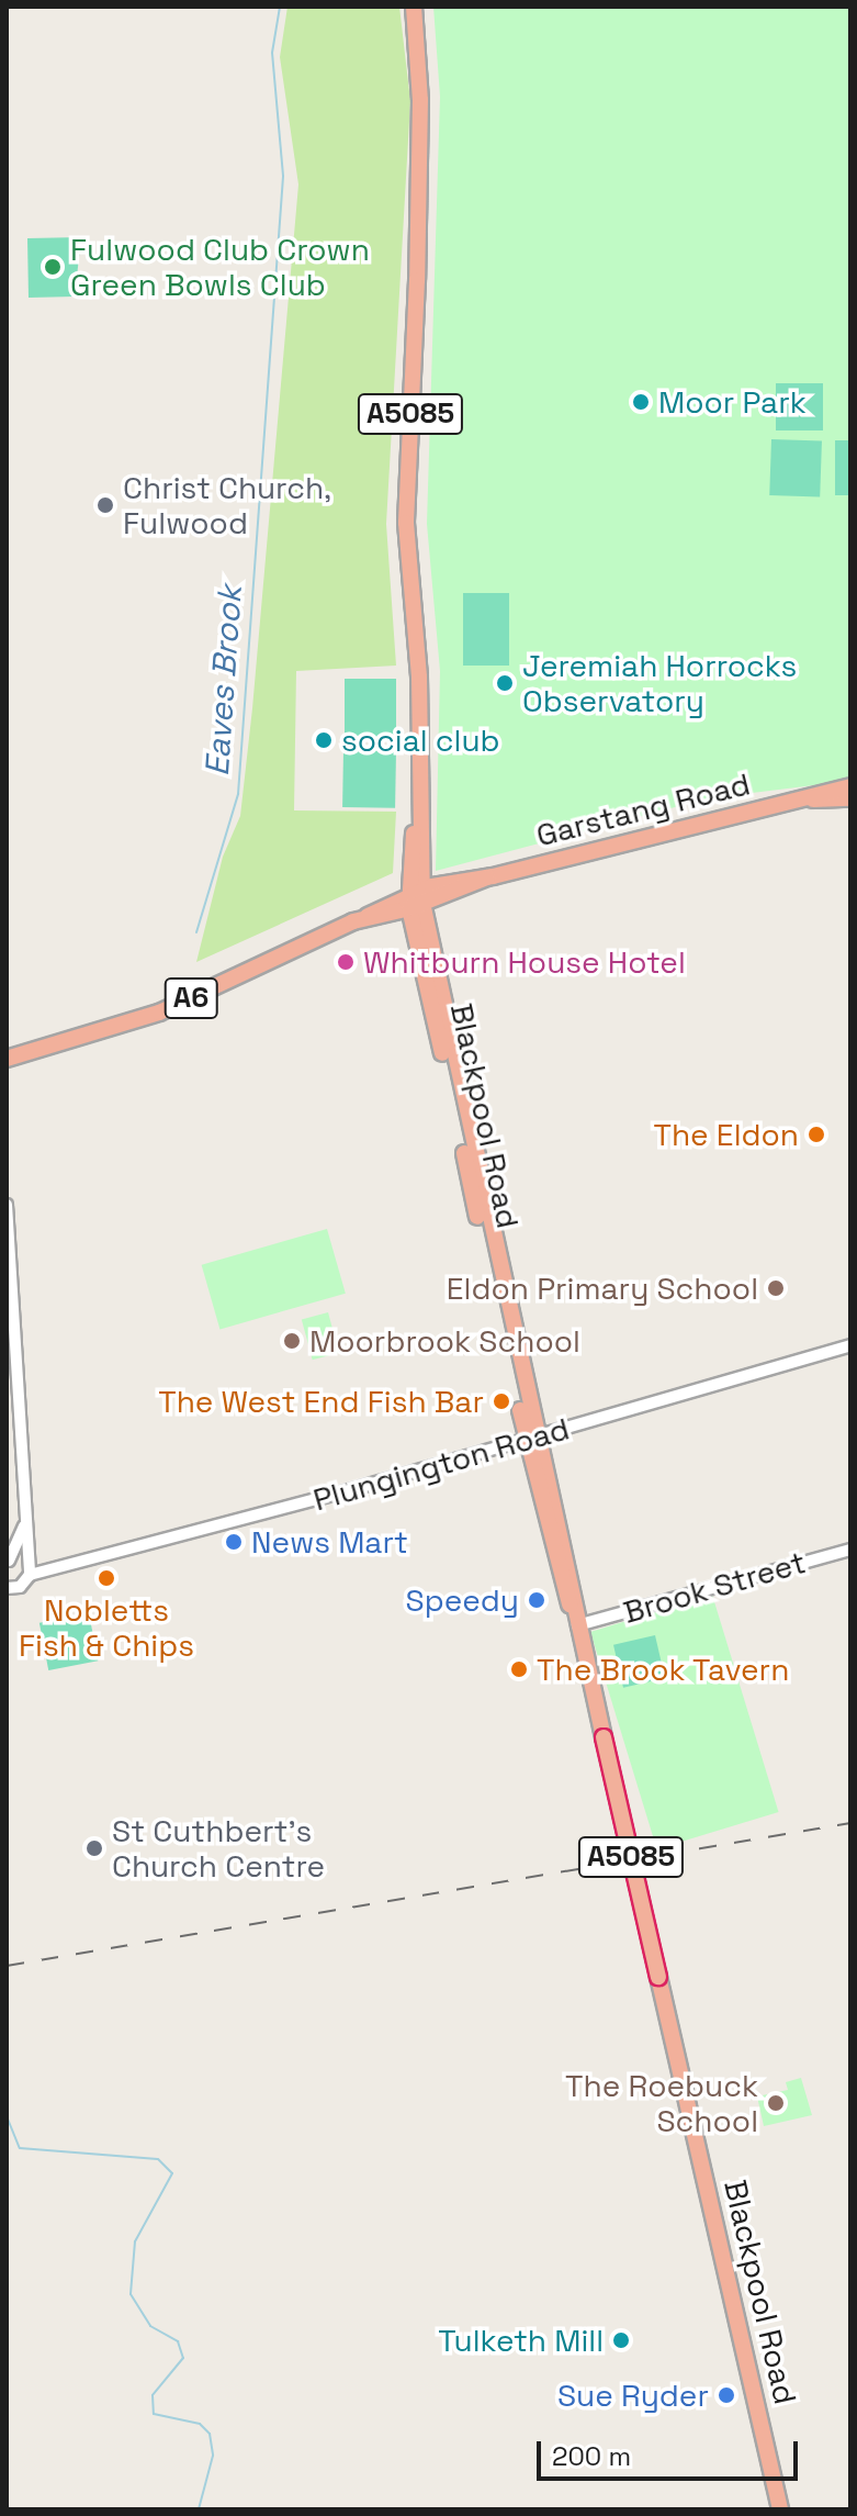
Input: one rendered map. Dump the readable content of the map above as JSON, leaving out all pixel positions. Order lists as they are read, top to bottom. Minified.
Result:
{"streets":{"highway":["A5085","Garstang Road","A6","Blackpool Road"],"street":["Plungington Road","Brook Street"]},"crossings":[["Garstang Road","Blackpool Road"],["Blackpool Road","Plungington Road"],["Blackpool Road","Brook Street"]],"water":["Eaves Brook"],"places":["Fulwood Club Crown Green Bowls Club","Moor Park","Christ Church, Fulwood","Jeremiah Horrocks Observatory","social club","Whitburn House Hotel","The Eldon","Eldon Primary School","Moorbrook School","The West End Fish Bar","News Mart","Nobletts Fish & Chips","Speedy","The Brook Tavern","St Cuthbert's Church Centre","The Roebuck School","Tulketh Mill","Sue Ryder"],"scale_bar":"200 m"}
